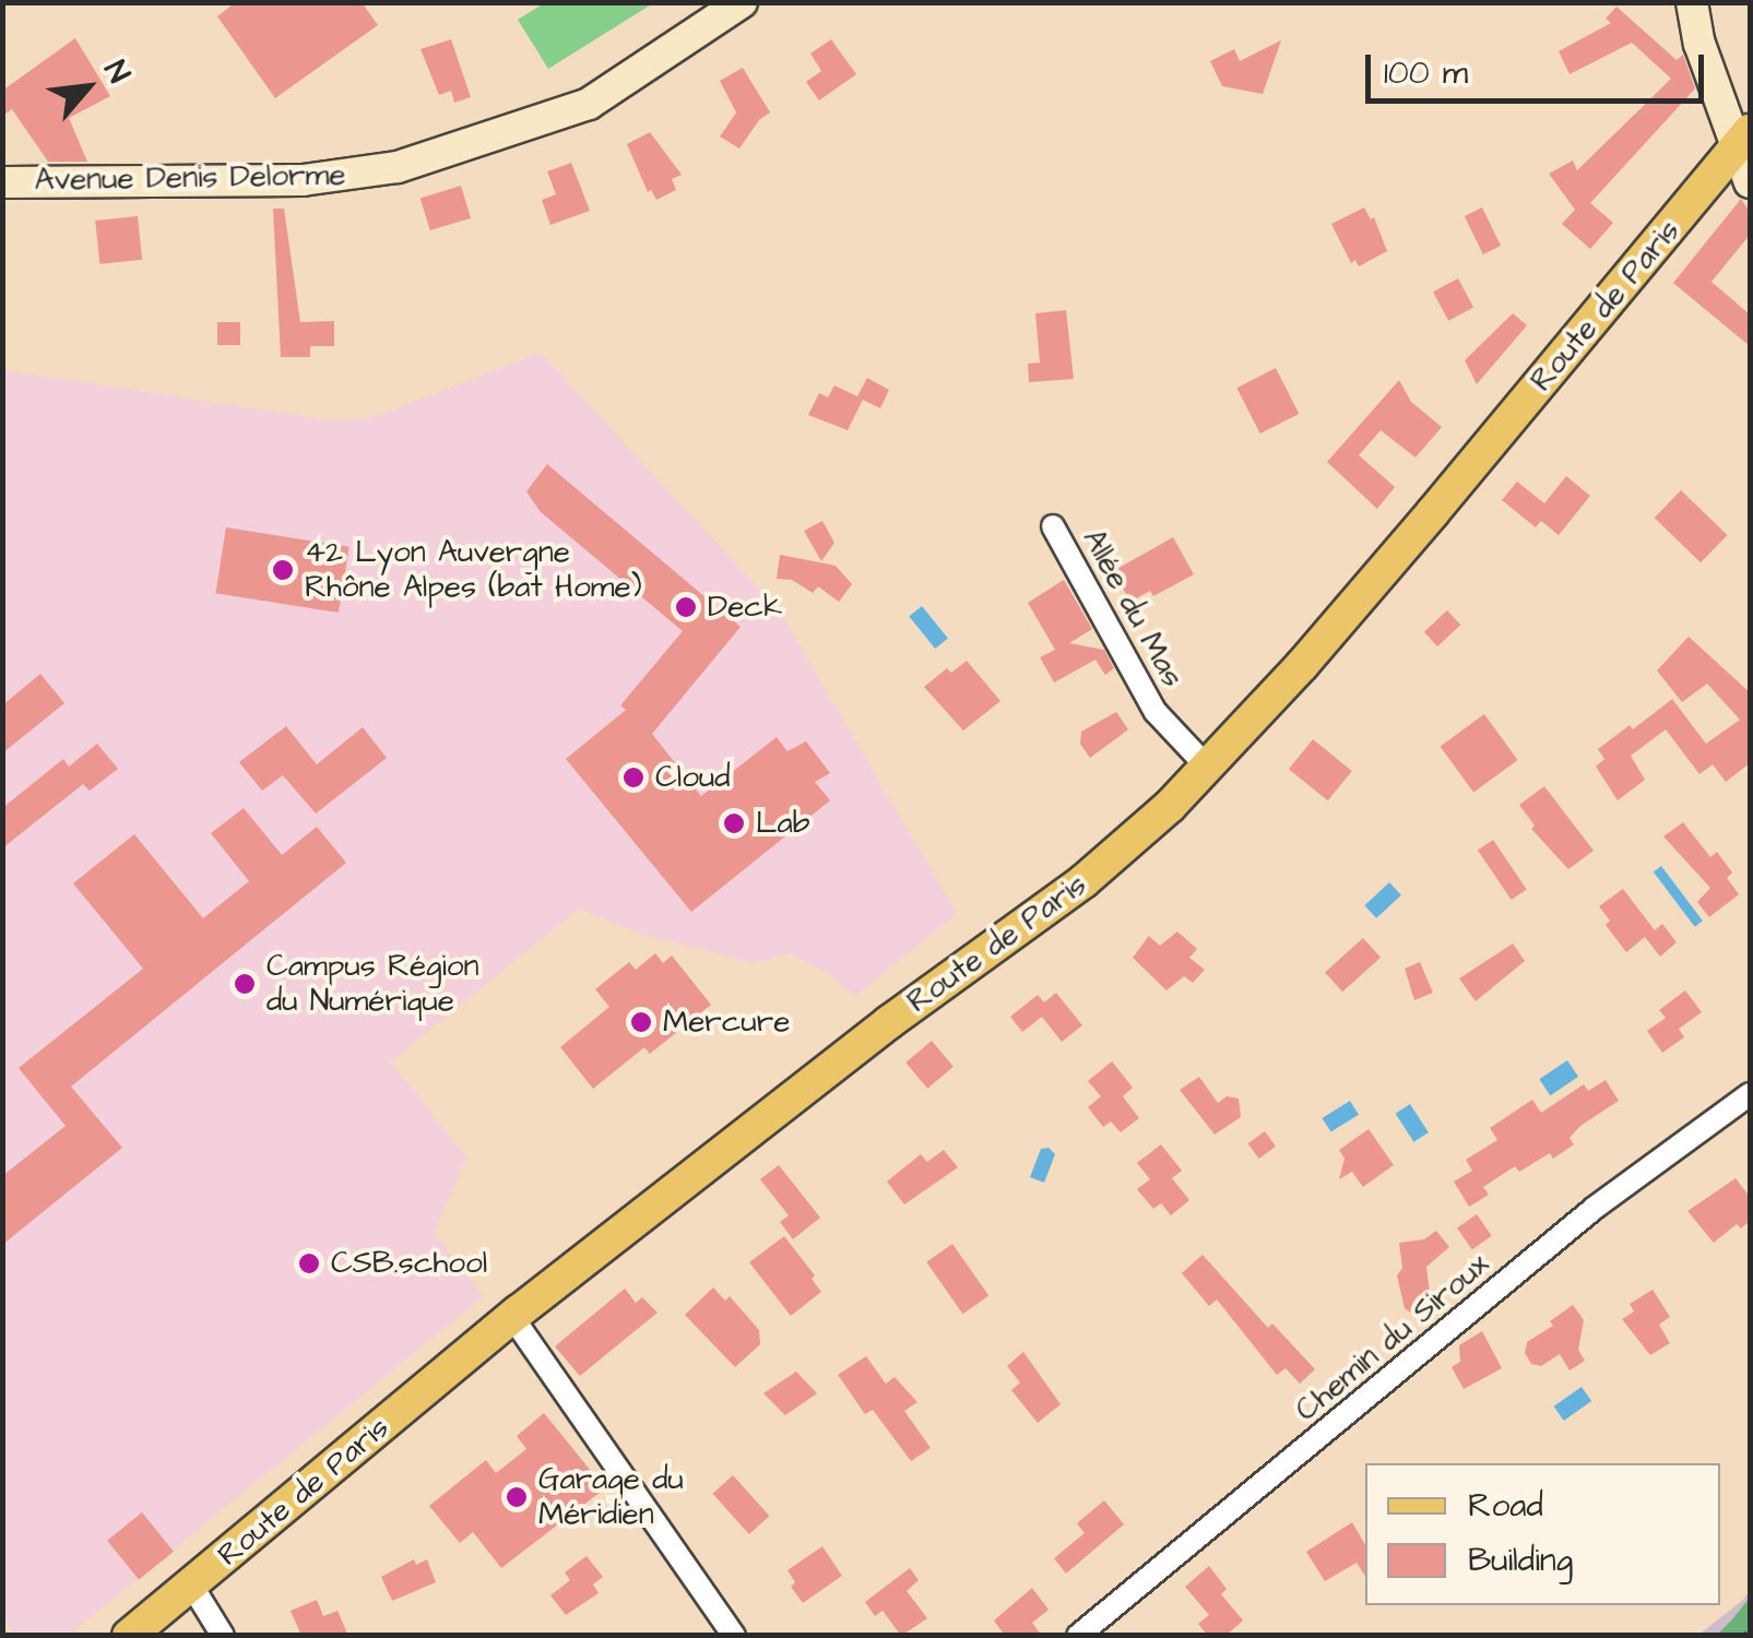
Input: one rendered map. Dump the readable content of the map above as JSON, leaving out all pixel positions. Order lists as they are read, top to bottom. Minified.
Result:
{"streets":{"main road":["Route de Paris"],"street":["Avenue Denis Delorme","Allée du Mas","Chemin du Siroux"]},"crossings":[["Route de Paris","Allée du Mas"]],"places":["42 Lyon Auvergne Rhône Alpes (bat Home)","Deck","Cloud","Lab","Campus Région du Numérique","Mercure","CSB.school","Garage du Méridien"],"legend":["Road","Building"],"scale_bar":"100 m","north":"top right"}
